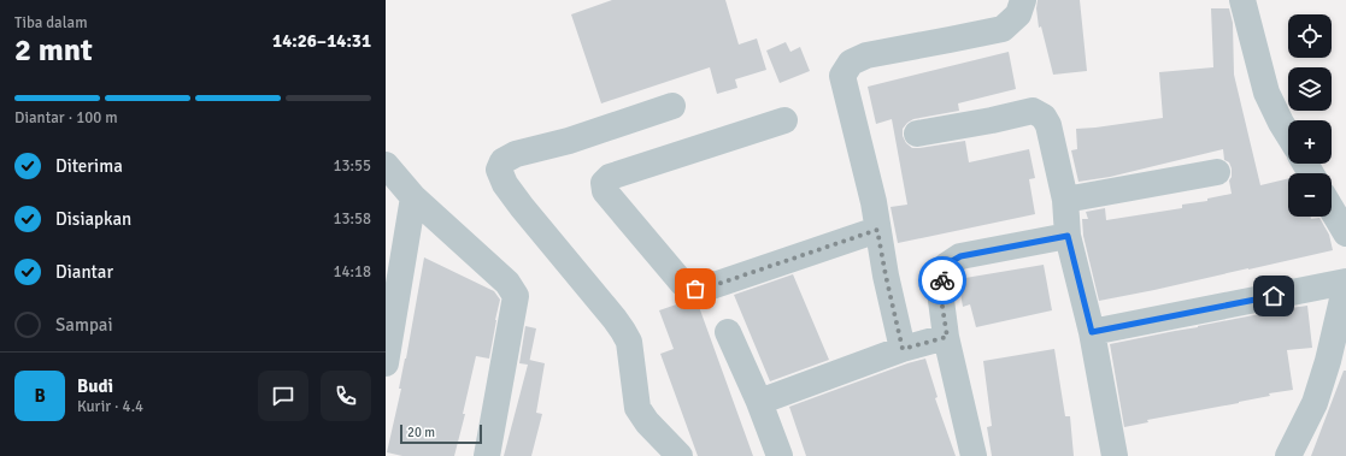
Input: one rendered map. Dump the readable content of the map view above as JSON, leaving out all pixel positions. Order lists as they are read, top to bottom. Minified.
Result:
{"scale_bar":"20 m","page":{"heading":["2 mnt","Tiba dalam","14:26–14:31"],"panel":["Budi","Kurir · 4.4"],"map_buttons":["+","−"],"bar":"Diantar · 100 m","list":[["Diterima","13:55"],["Disiapkan","13:58"],["Diantar","14:18"],"Sampai"],"round":"B","scale":"20 m"}}
